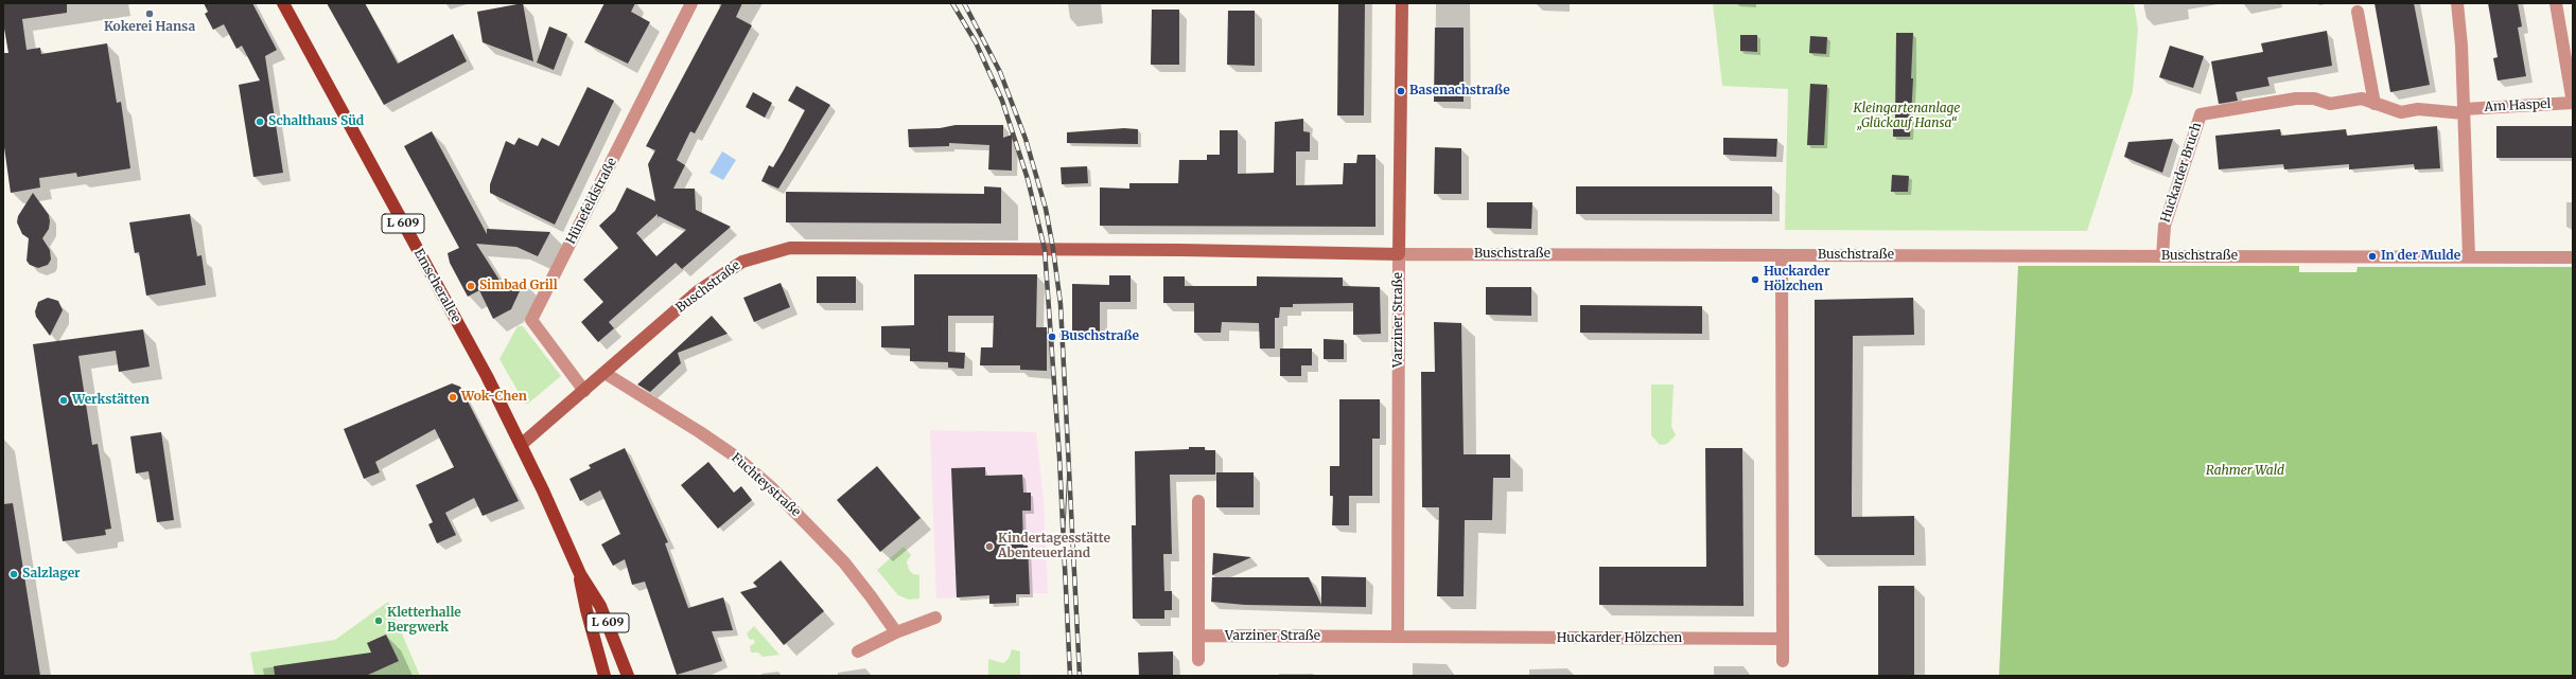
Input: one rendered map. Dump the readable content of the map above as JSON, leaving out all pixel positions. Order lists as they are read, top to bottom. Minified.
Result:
{"streets":{"main road":["L 609","Emscherallee"],"street":["Am Haspel","Huckarder Bruch","Hünefeldstraße","Buschstraße","Varziner Straße","Fuchteystraße","Huckarder Hölzchen"]},"crossings":[["Am Haspel","Huckarder Bruch"],["Huckarder Bruch","Buschstraße"],["Hünefeldstraße","Buschstraße"],["Buschstraße","Emscherallee"],["Buschstraße","Varziner Straße"],["Buschstraße","Fuchteystraße"],["Varziner Straße","Huckarder Hölzchen"]],"parks":["Kleingartenanlage „Glückauf Hansa“","Rahmer Wald"],"places":["Kokerei Hansa","Basenachstraße","Schalthaus Süd","In der Mulde","Huckarder Hölzchen","Simbad Grill","Buschstraße","Wok-Chen","Werkstätten","Kindertagesstätte Abenteuerland","Salzlager","Kletterhalle Bergwerk"]}
